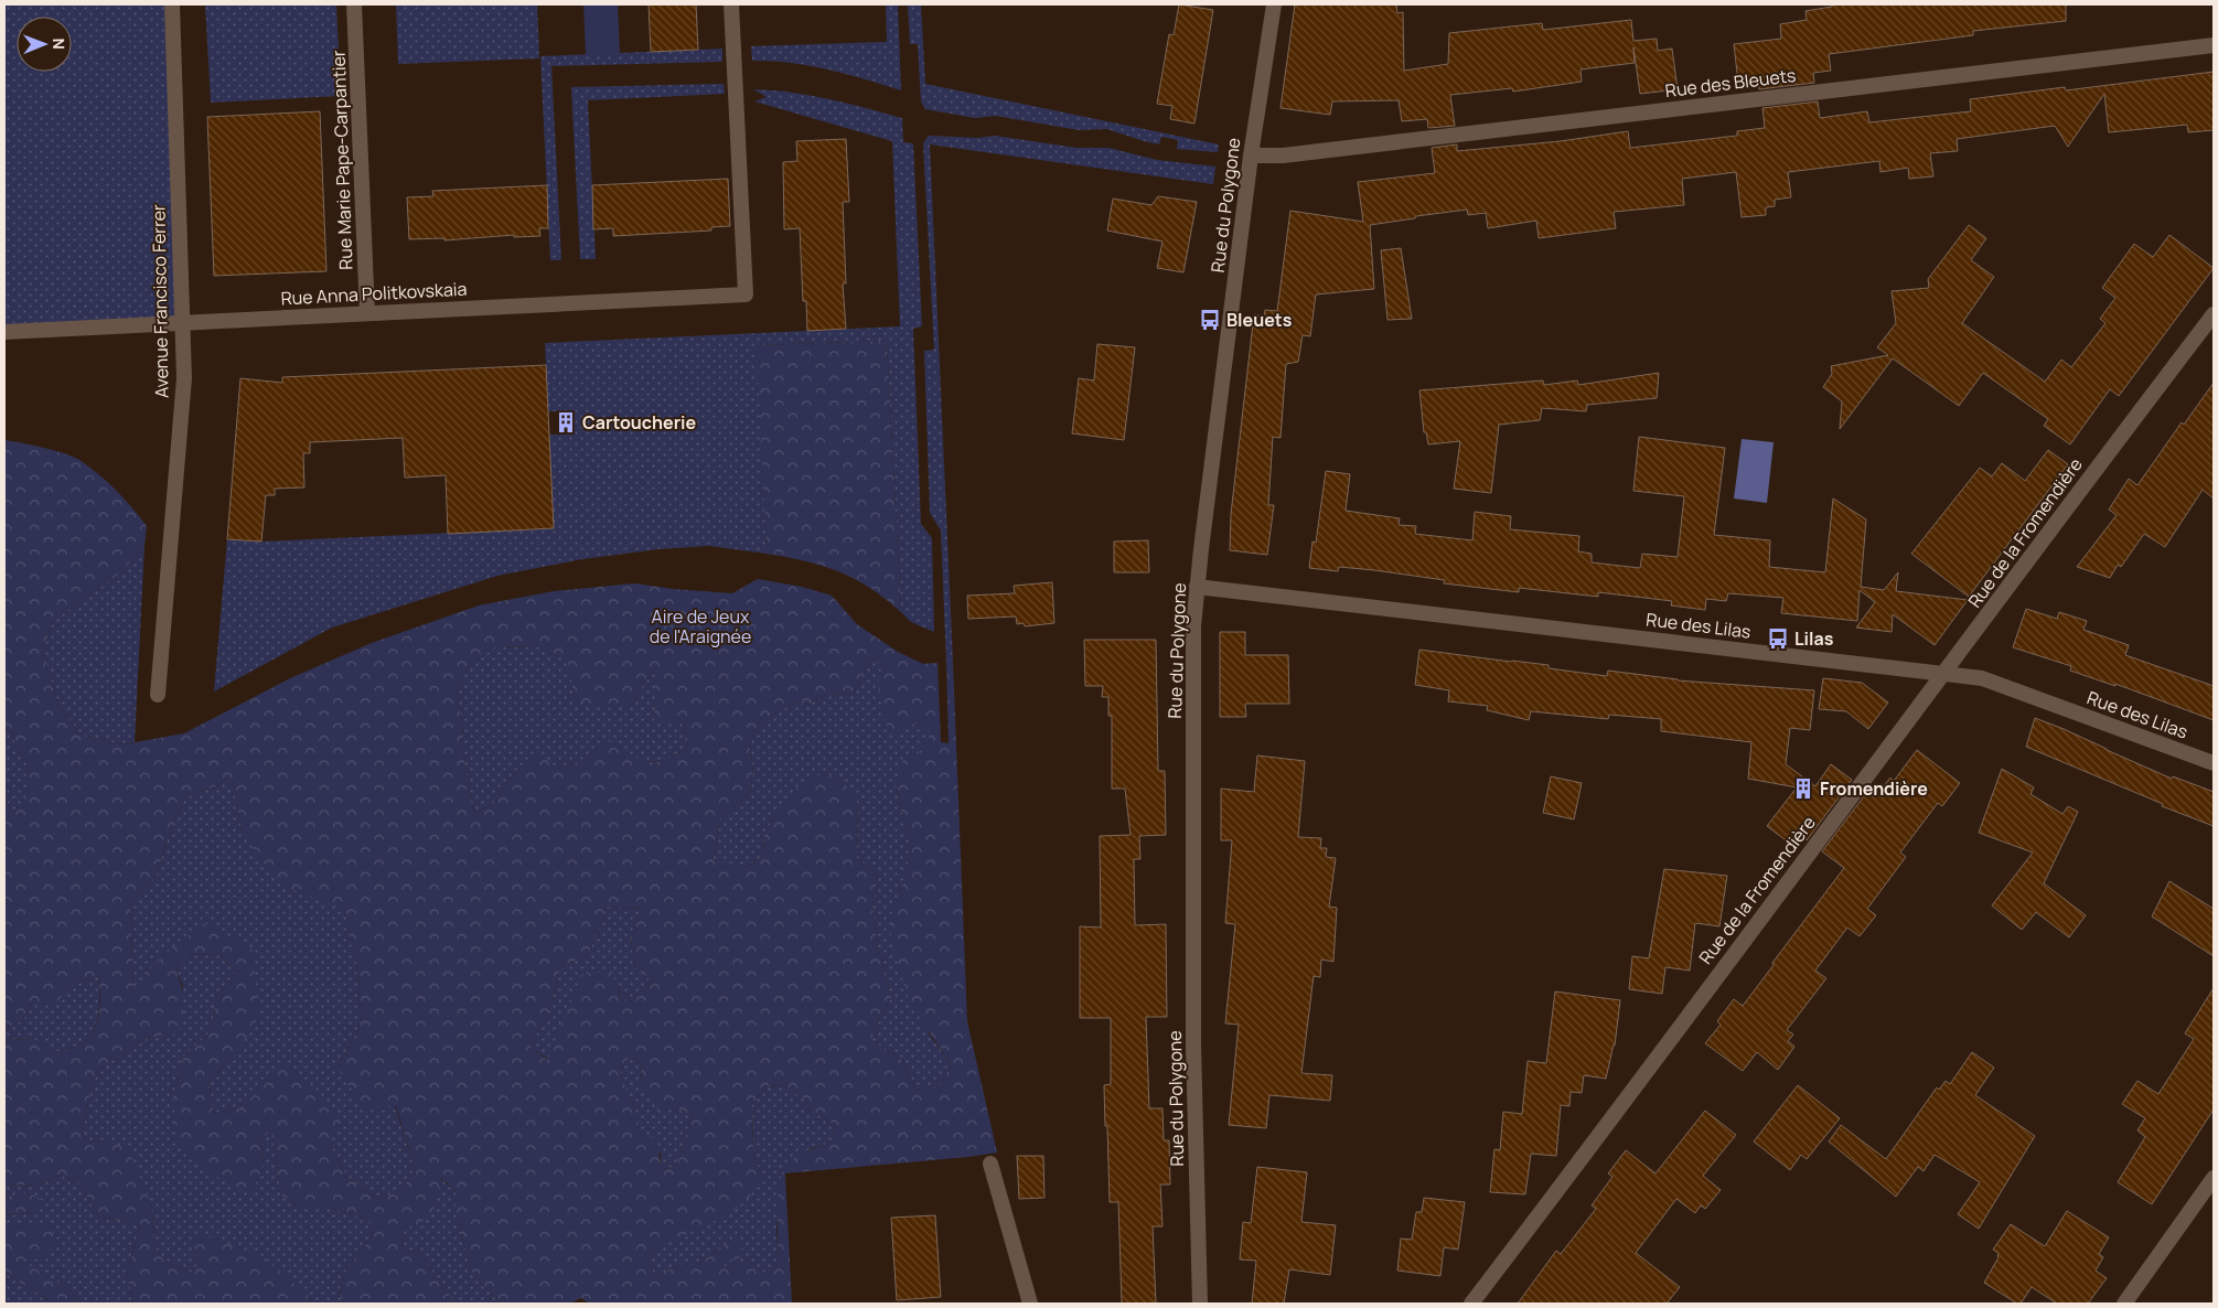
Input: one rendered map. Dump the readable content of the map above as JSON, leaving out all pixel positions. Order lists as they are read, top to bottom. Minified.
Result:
{"streets":{"street":["Rue des Bleuets","Rue Marie Pape-Carpantier","Rue du Polygone","Rue Anna Politkovskaia","Avenue Francisco Ferrer","Rue de la Fromendière","Rue des Lilas"]},"crossings":[["Rue des Bleuets","Rue du Polygone"],["Rue Marie Pape-Carpantier","Rue Anna Politkovskaia"],["Rue du Polygone","Rue des Lilas"],["Rue Anna Politkovskaia","Avenue Francisco Ferrer"],["Rue de la Fromendière","Rue des Lilas"]],"parks":["Aire de Jeux de l'Araignée"],"places":{"bus stop":["Bleuets","Lilas"],"building":["Cartoucherie","Fromendière"]},"north":"right"}
